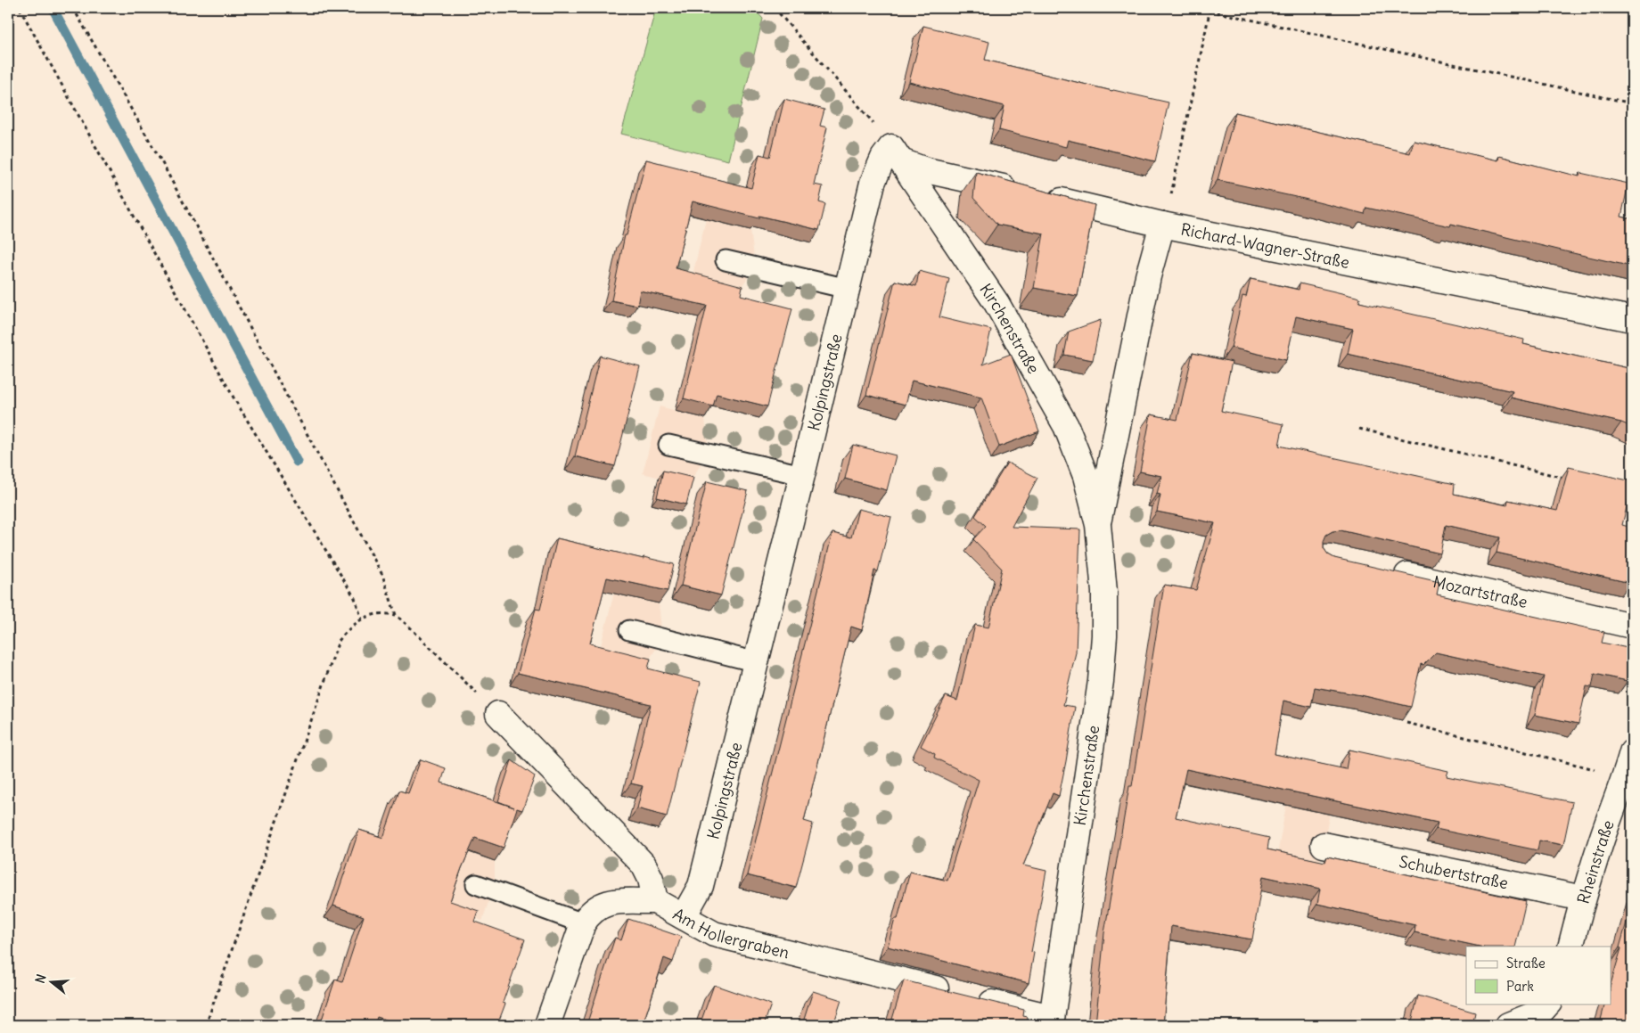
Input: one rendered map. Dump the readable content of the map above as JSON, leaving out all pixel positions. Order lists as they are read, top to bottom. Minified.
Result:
{"streets":{"street":["Richard-Wagner-Straße","Kirchenstraße","Kolpingstraße","Mozartstraße","Rheinstraße","Schubertstraße","Am Hollergraben"]},"crossings":[["Richard-Wagner-Straße","Kirchenstraße"],["Richard-Wagner-Straße","Kolpingstraße"],["Kirchenstraße","Kolpingstraße"],["Kirchenstraße","Am Hollergraben"],["Kolpingstraße","Am Hollergraben"],["Rheinstraße","Schubertstraße"]],"legend":["Straße","Park"],"north":"left"}
